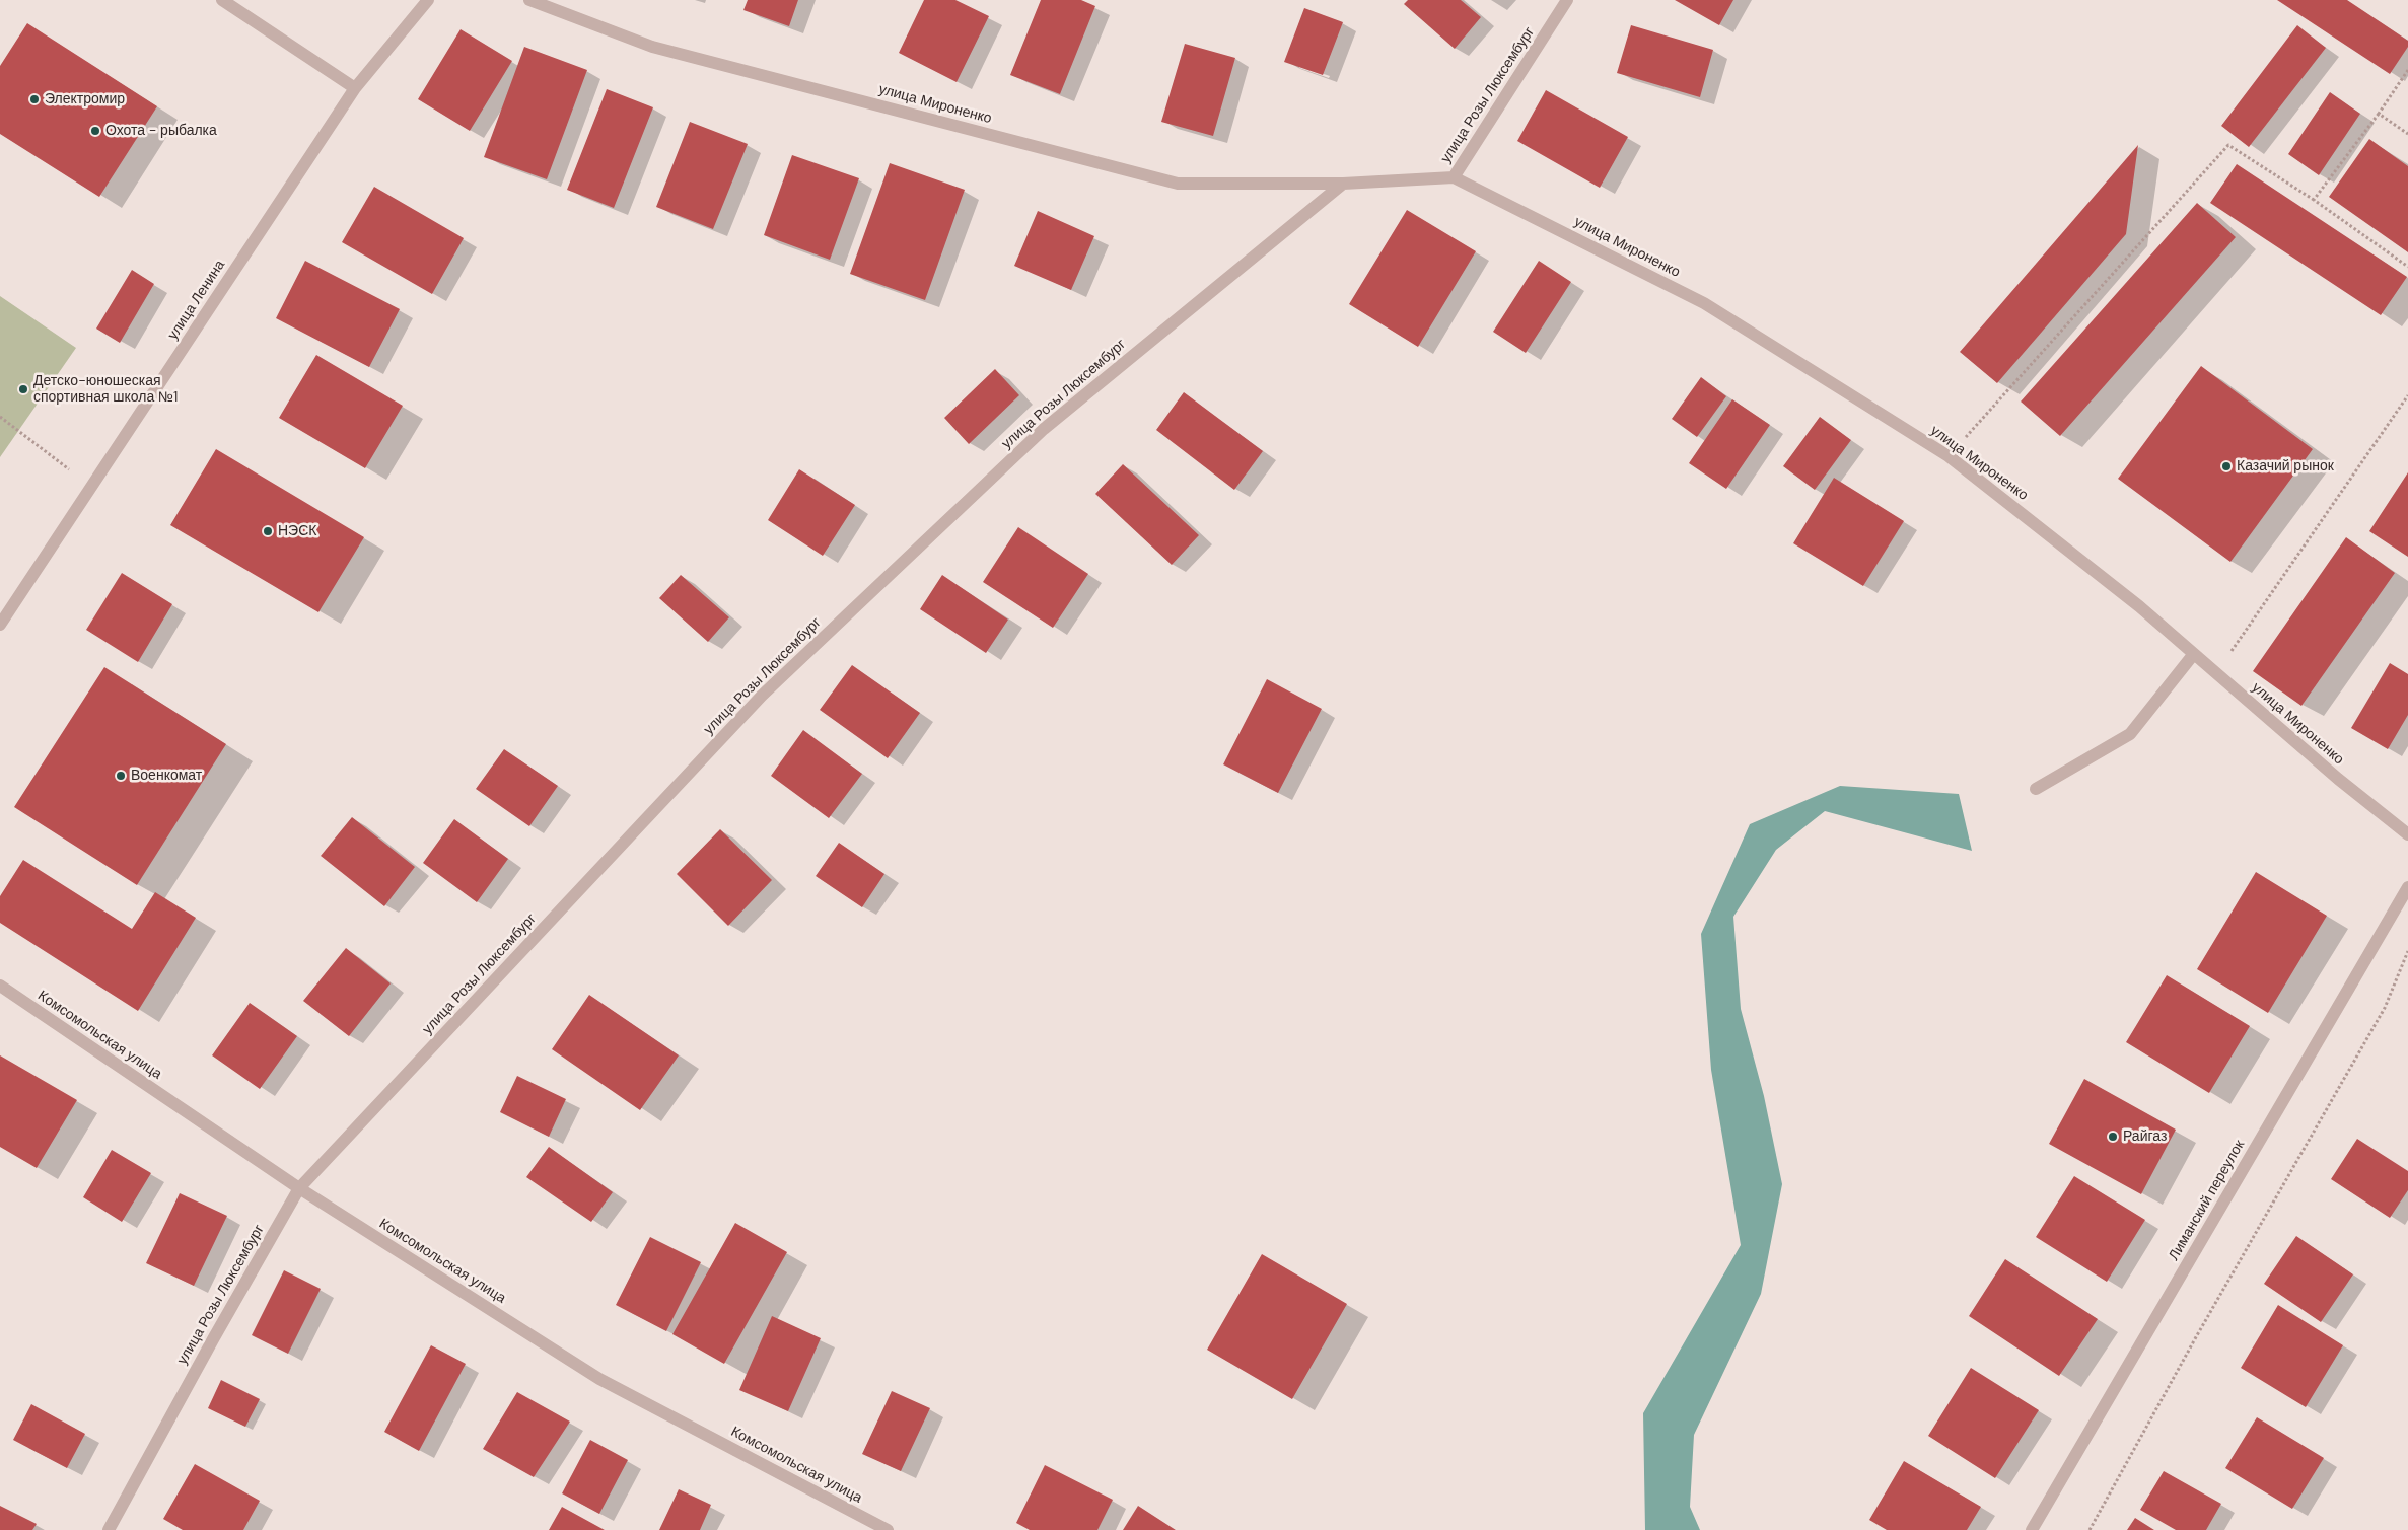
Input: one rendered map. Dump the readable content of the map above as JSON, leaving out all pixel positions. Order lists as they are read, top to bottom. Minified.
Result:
{"streets":{"street":["улица Розы Люксембург","улица Мироненко","улица Ленина","Комсомольская улица","Лиманский переулок"]},"crossings":[["улица Розы Люксембург","улица Мироненко"],["улица Розы Люксембург","Комсомольская улица"]],"places":["Электромир","Охота - рыбалка","Детско-юношеская спортивная школа №1","Казачий рынок","НЭСК","Военкомат","Райгаз"]}
